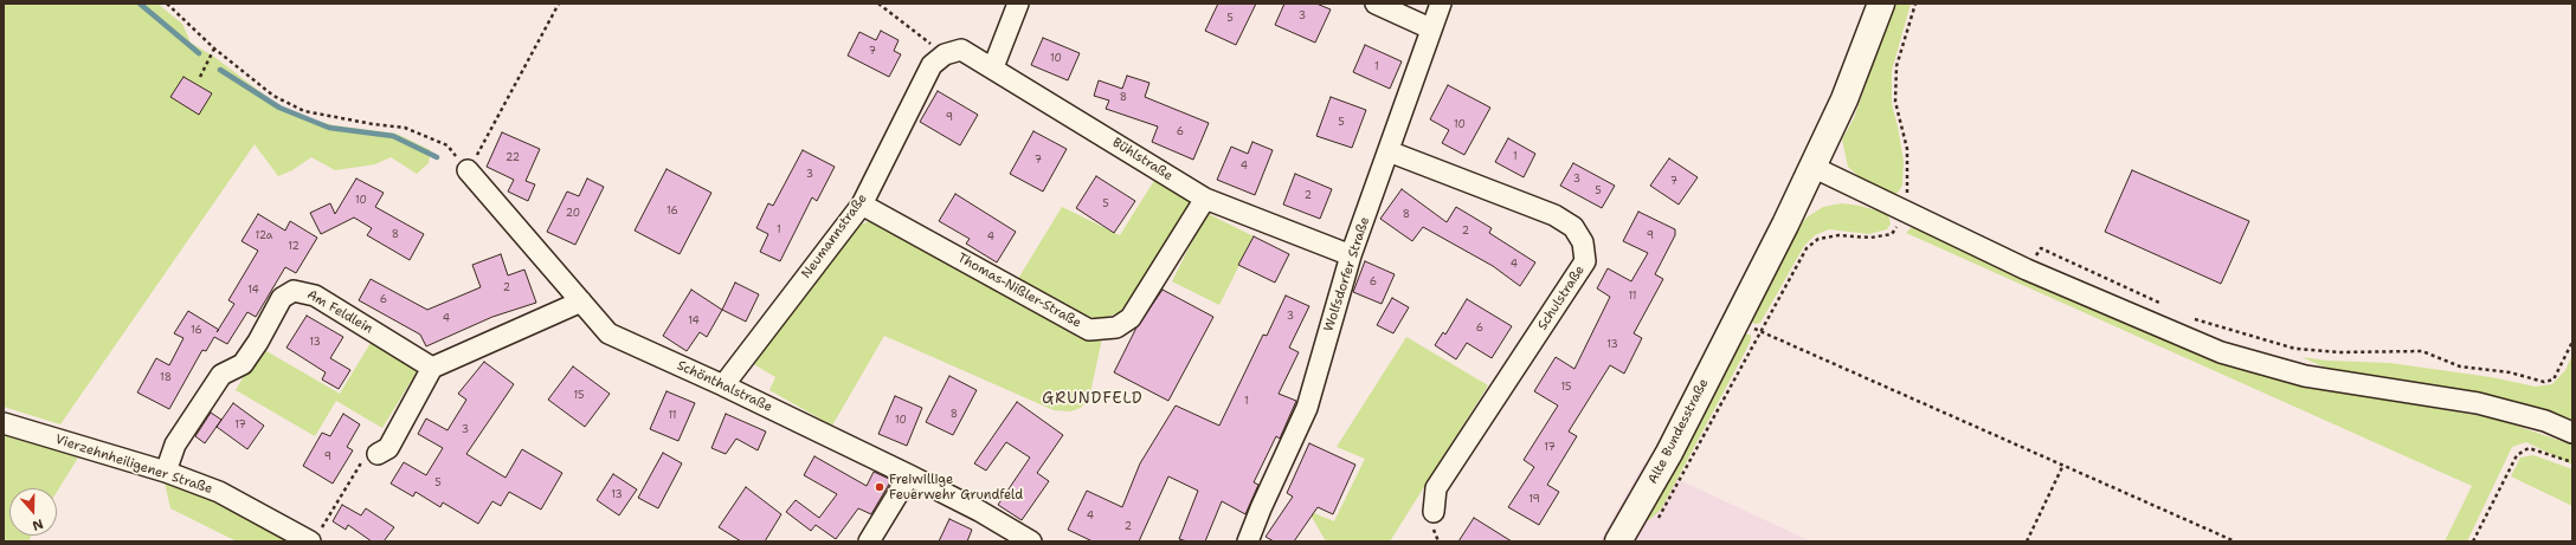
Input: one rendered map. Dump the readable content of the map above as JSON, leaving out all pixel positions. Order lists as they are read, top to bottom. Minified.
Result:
{"streets":{"main road":["Alte Bundesstraße"],"street":["Bühlstraße","Neumannstraße","Wolfsdorfer Straße","Thomas-Nißler-Straße","Schulstraße","Am Feldlein","Schönthalstraße","Vierzehnheiligener Straße"]},"crossings":[["Bühlstraße","Neumannstraße"],["Bühlstraße","Wolfsdorfer Straße"],["Bühlstraße","Thomas-Nißler-Straße"],["Neumannstraße","Thomas-Nißler-Straße"],["Neumannstraße","Schönthalstraße"],["Wolfsdorfer Straße","Schulstraße"],["Am Feldlein","Vierzehnheiligener Straße"]],"districts":["GRUNDFELD"],"places":["Freiwillige Feuerwehr Grundfeld"],"house_numbers":["3","5","7","10","1","8","9","5","10","6","1","22","7","4","3","3","7","5","2","10","5","16","20","8","1","2","8","12a","9","4","12","4","6","2","14","11","6","3","4","14","6","16","13","13","18","15","15","1","8","11","10","17","3","17","9","5","13","19","4","2"],"north":"bottom"}
